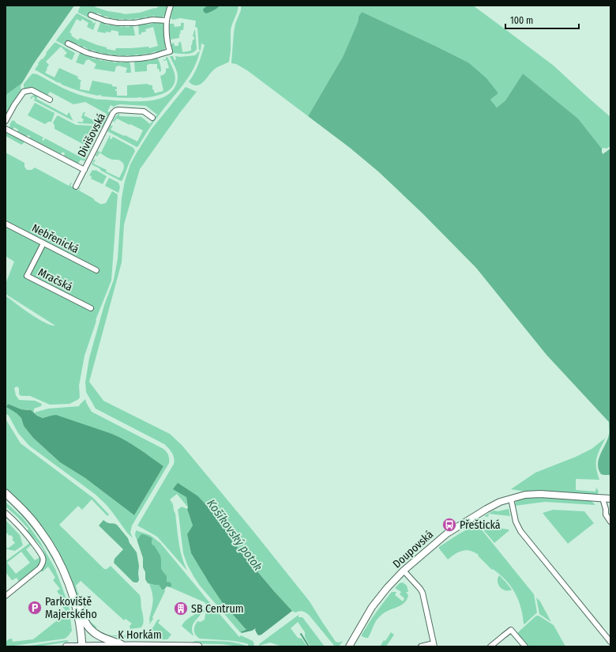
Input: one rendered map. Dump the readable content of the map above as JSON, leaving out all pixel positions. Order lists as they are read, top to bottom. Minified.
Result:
{"streets":{"main road":["K Horkám"],"street":["Divišovská","Nebřenická","Mračská","Doupovská"]},"crossings":[["Nebřenická","Mračská"]],"water":["Košíkovský potok"],"places":{"bus stop":["Přeštická"],"parking":["Parkoviště Majerského"],"building":["SB Centrum"]},"scale_bar":"100 m"}
